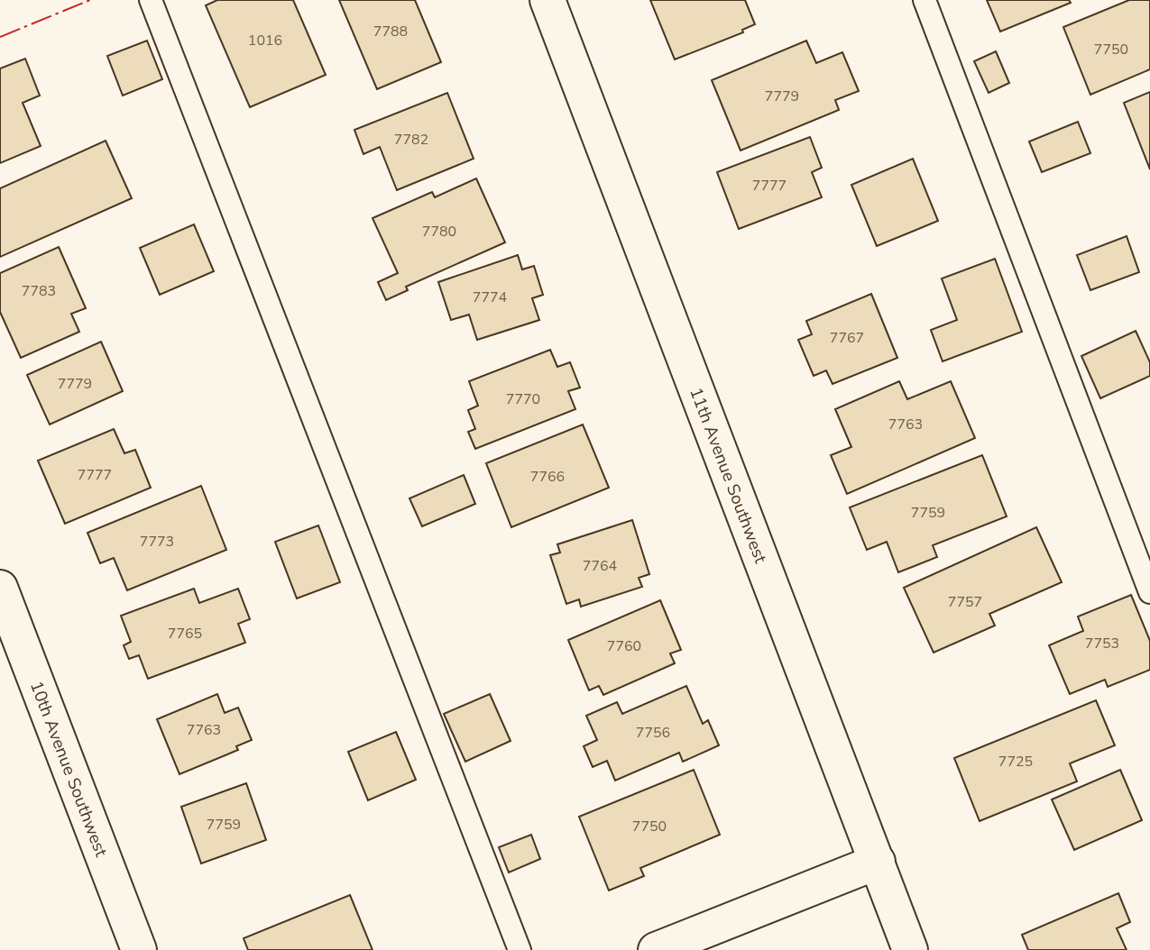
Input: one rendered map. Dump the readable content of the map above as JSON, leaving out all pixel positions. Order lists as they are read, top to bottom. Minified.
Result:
{"streets":{"street":["11th Avenue Southwest","10th Avenue Southwest"]},"house_numbers":["7788","1016","7750","7779","7782","7777","7780","7783","7774","7767","7779","7770","7763","7777","7766","7759","7773","7764","7757","7765","7753","7760","7763","7756","7725","7759","7750"]}
